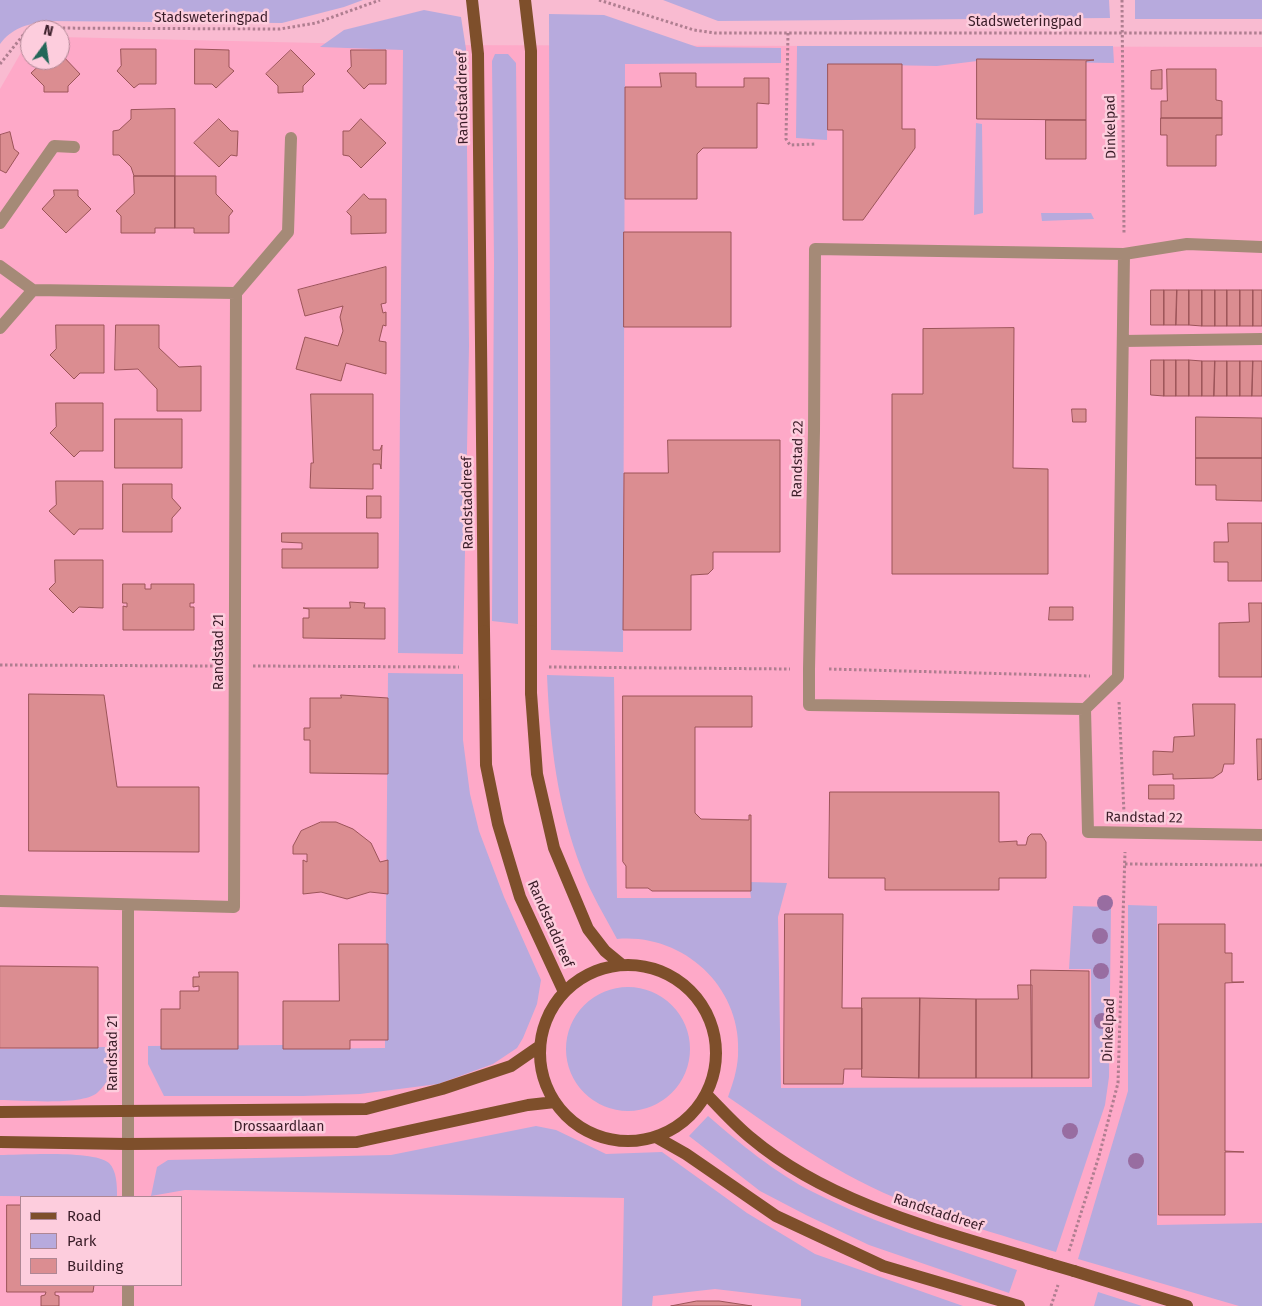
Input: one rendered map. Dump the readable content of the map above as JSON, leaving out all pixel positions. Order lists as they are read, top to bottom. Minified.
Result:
{"streets":{"main road":["Randstaddreef","Drossaardlaan"],"street":["Randstad 22","Randstad 21"],"path":["Stadsweteringpad","Dinkelpad"]},"crossings":[["Stadsweteringpad","Dinkelpad"],["Randstaddreef","Drossaardlaan"],["Dinkelpad","Randstad 22"],["Randstad 21","Drossaardlaan"]],"legend":["Road","Park","Building"],"north":"top"}
